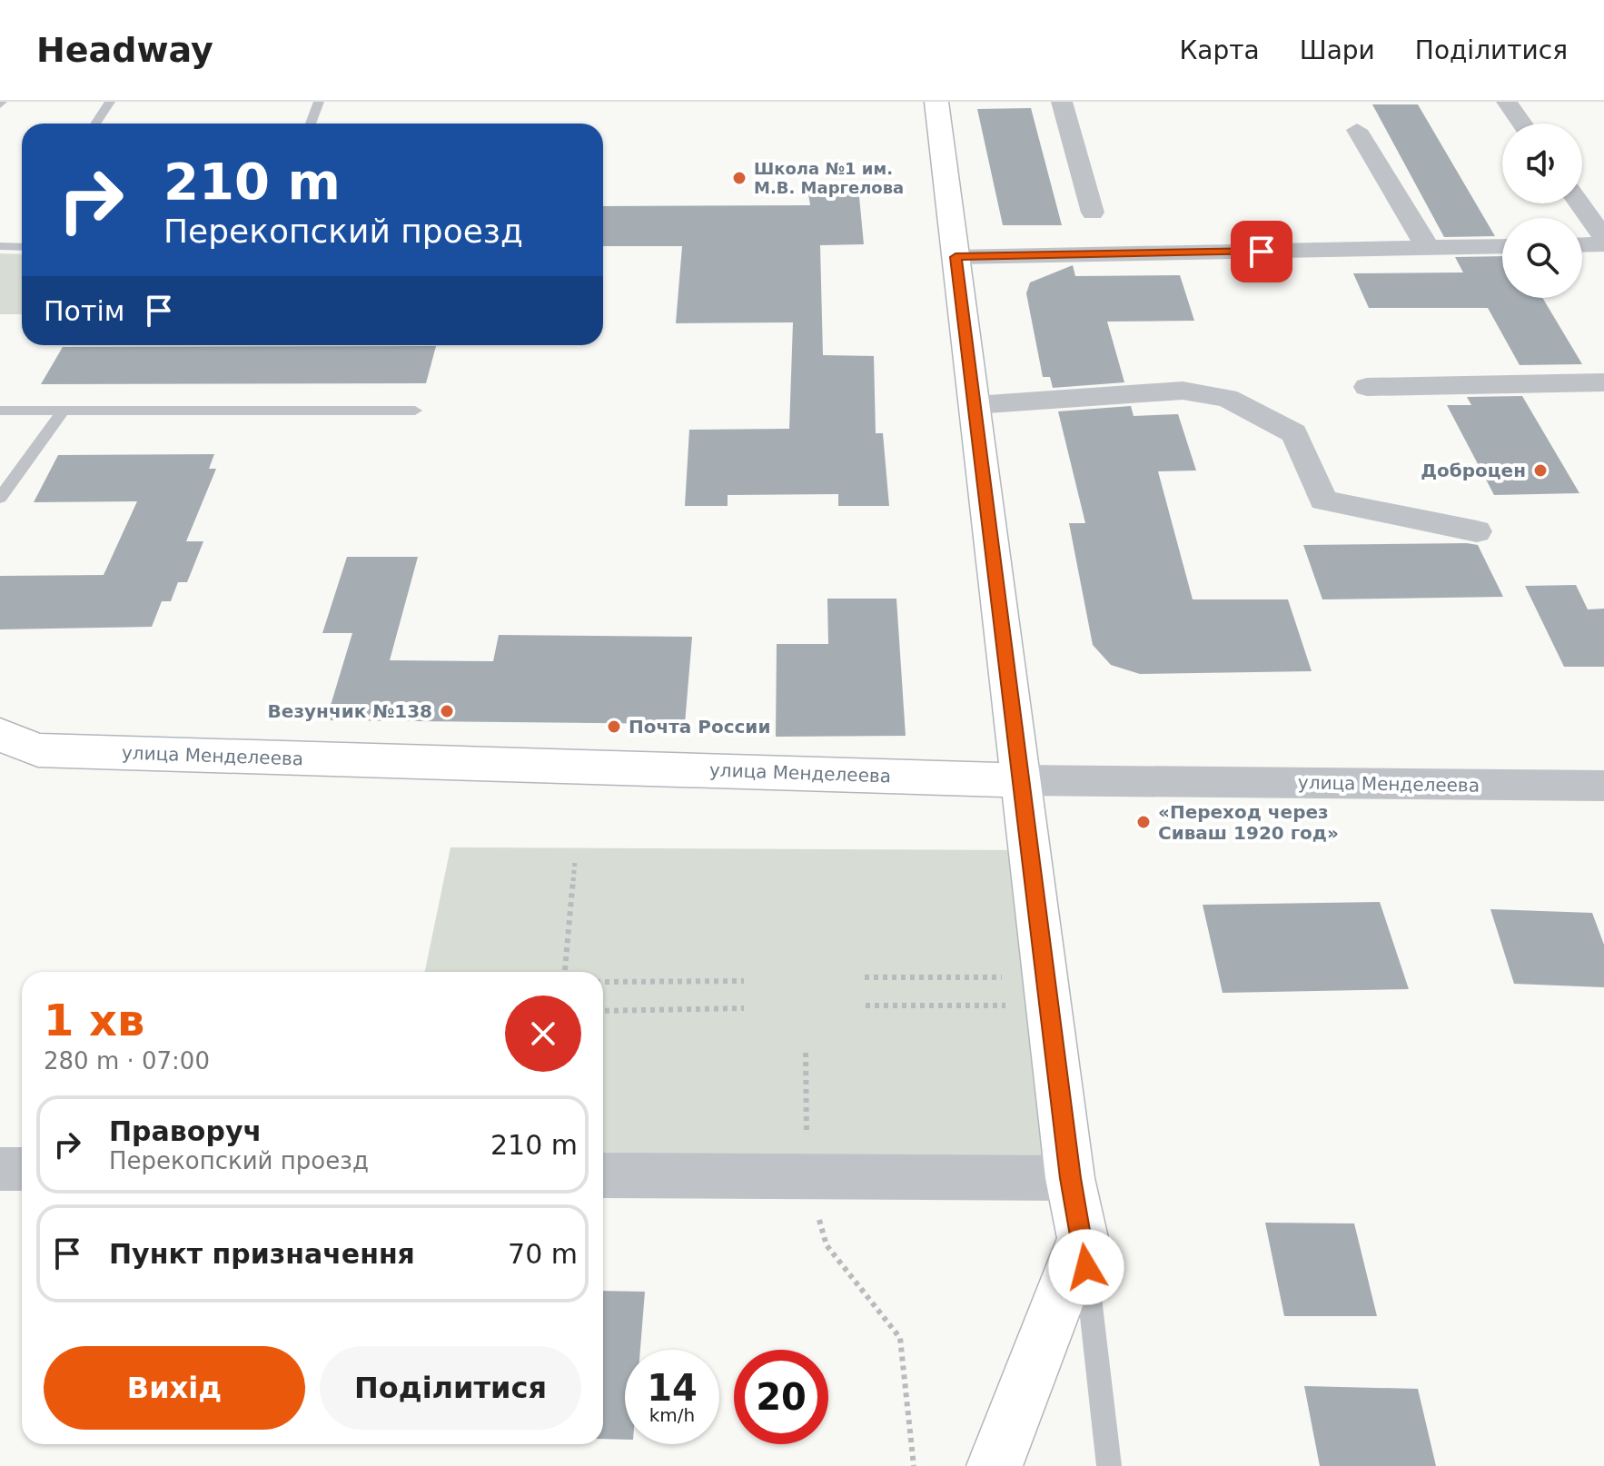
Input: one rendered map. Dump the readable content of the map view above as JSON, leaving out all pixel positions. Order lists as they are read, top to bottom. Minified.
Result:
{"streets":{"main road":["улица Менделеева"]},"places":["Школа №1 им. М.В. Маргелова","Доброцен","Везунчик №138","Почта России","«Переход через Сиваш 1920 год»"],"page":{"header":"Headway","nav":["Карта","Шари","Поділитися"],"turn":["210 m","Перекопский проезд"],"then":"Потім","heading":["1 хв","280 m · 07:00"],"list":[{"name":"Праворуч","note":"Перекопский проезд","value":"210 m"},{"name":"Пункт призначення","value":"70 m"}],"buttons":["Вихід","Поділитися"],"speed":"14 km/h","limit":"20"}}
